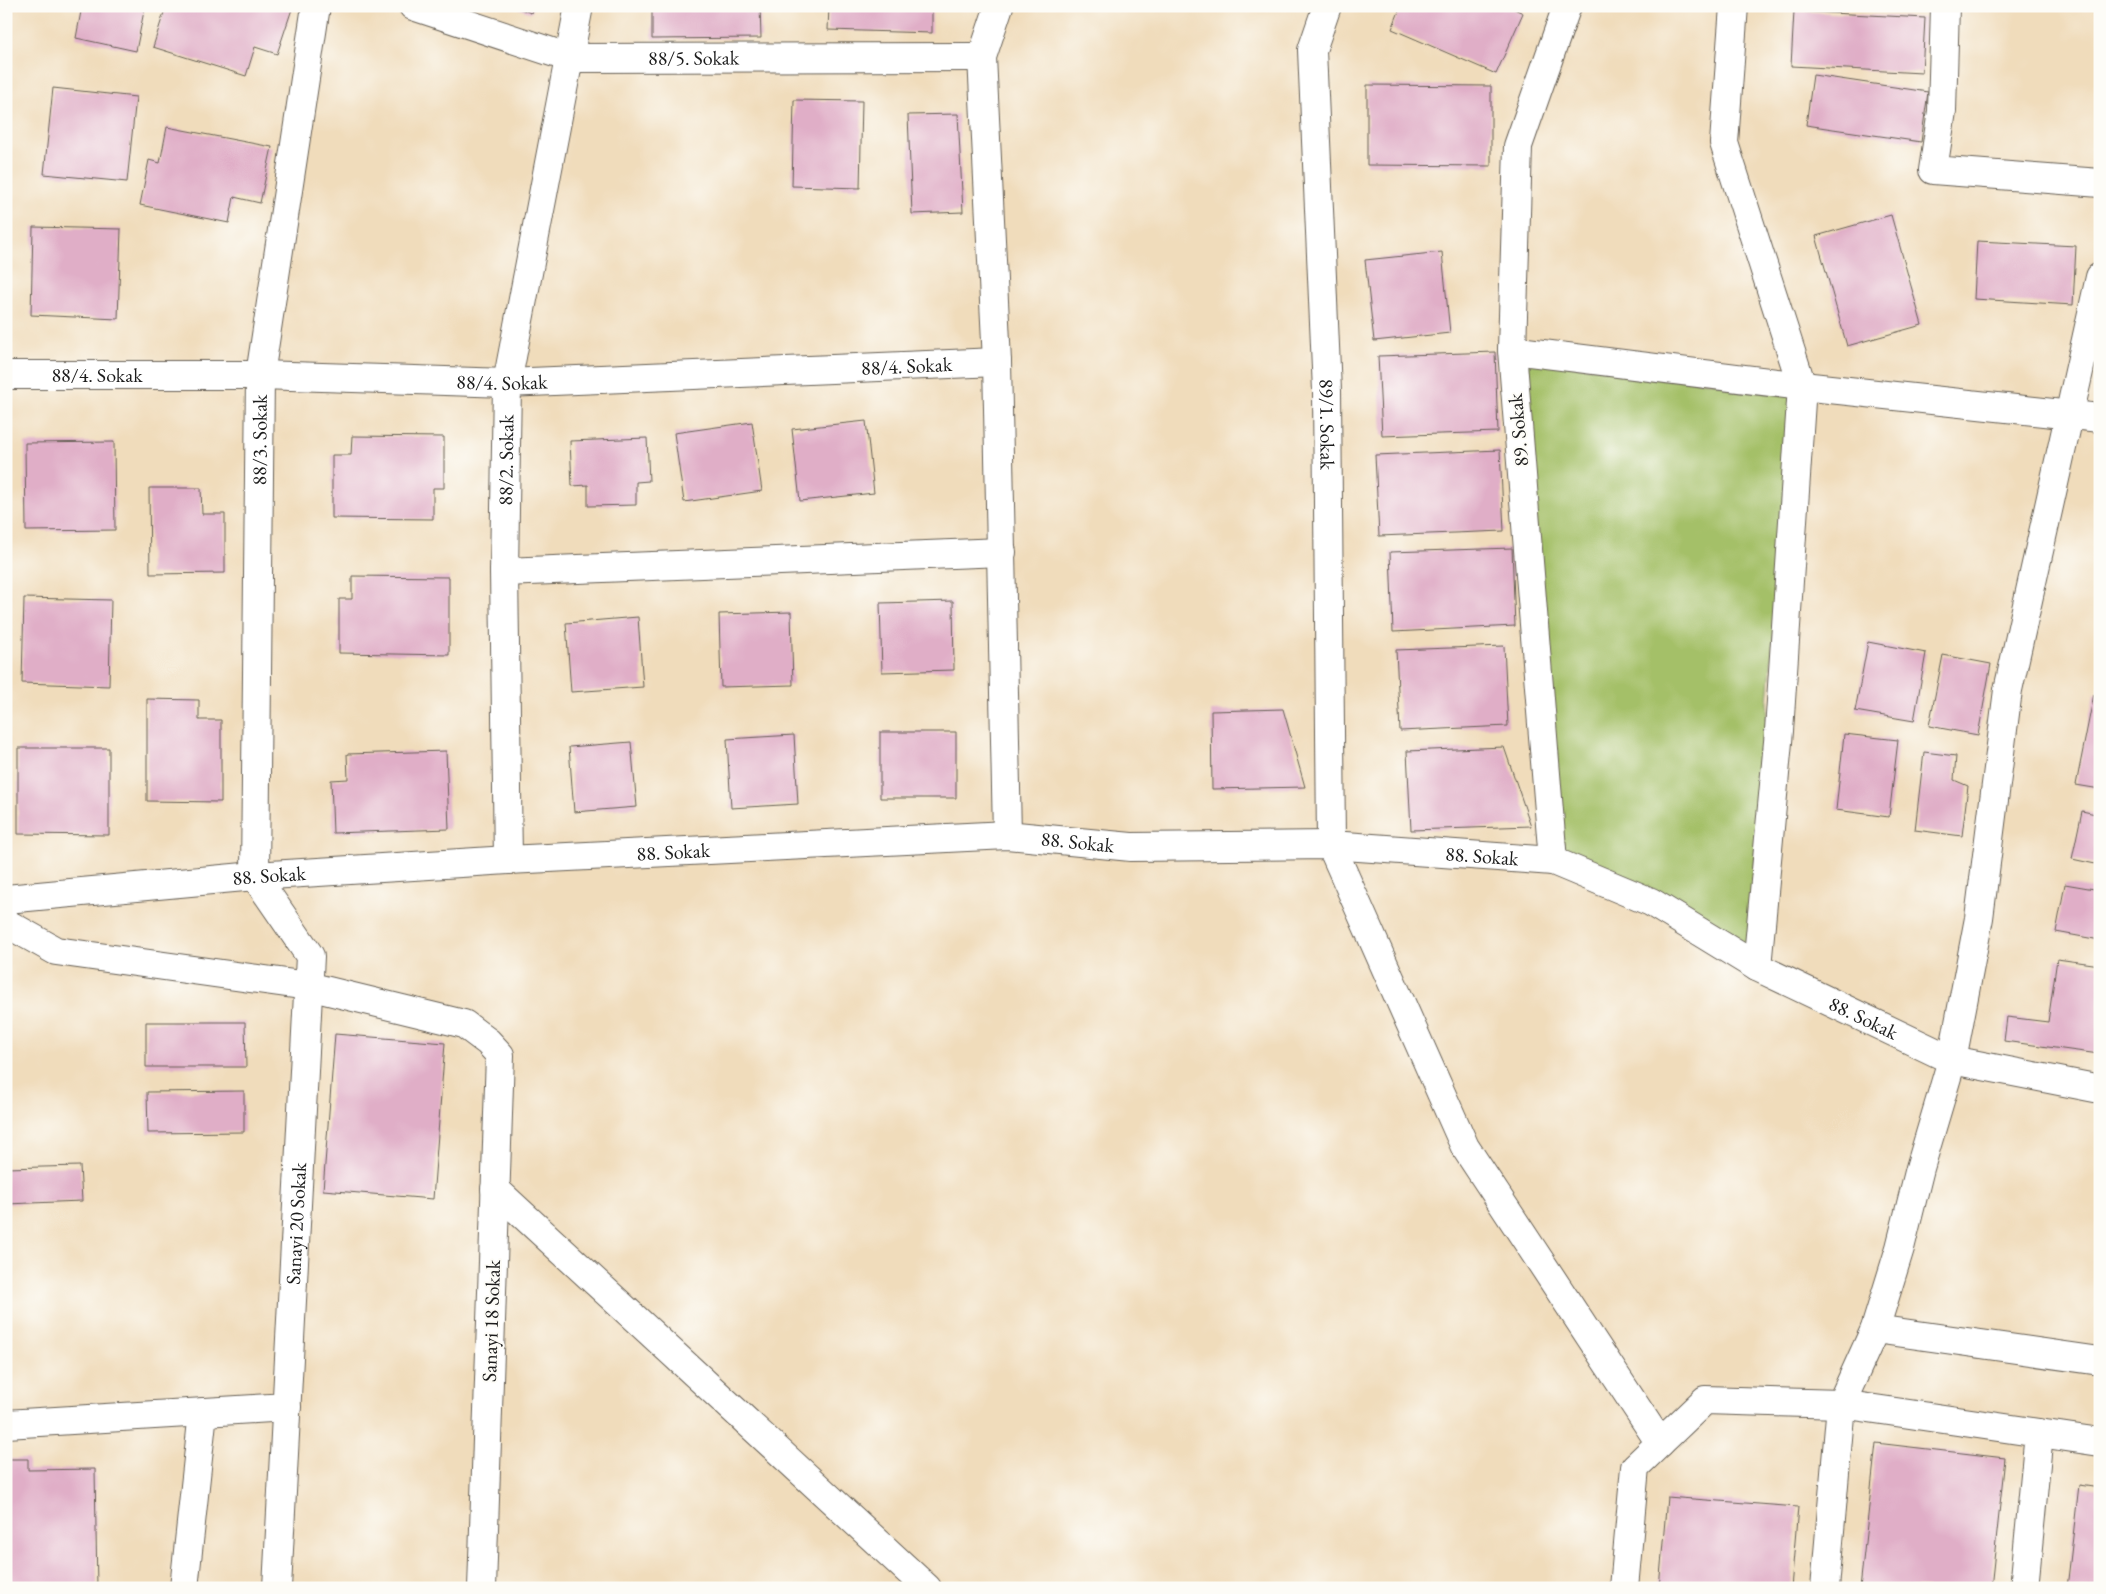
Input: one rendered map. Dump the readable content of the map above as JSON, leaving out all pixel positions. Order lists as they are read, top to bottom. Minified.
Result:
{"streets":{"street":["88/5. Sokak","88/4. Sokak","89/1. Sokak","89. Sokak","88/3. Sokak","88/2. Sokak","88. Sokak","Sanayi 20 Sokak","Sanayi 18 Sokak"]},"crossings":[["88/5. Sokak","88/2. Sokak"],["88/4. Sokak","88/3. Sokak"],["88/4. Sokak","88/2. Sokak"],["89/1. Sokak","88. Sokak"],["89. Sokak","88. Sokak"],["88/3. Sokak","88. Sokak"],["88/3. Sokak","Sanayi 20 Sokak"],["88/2. Sokak","88. Sokak"],["88. Sokak","Sanayi 20 Sokak"],["Sanayi 20 Sokak","Sanayi 18 Sokak"]]}
